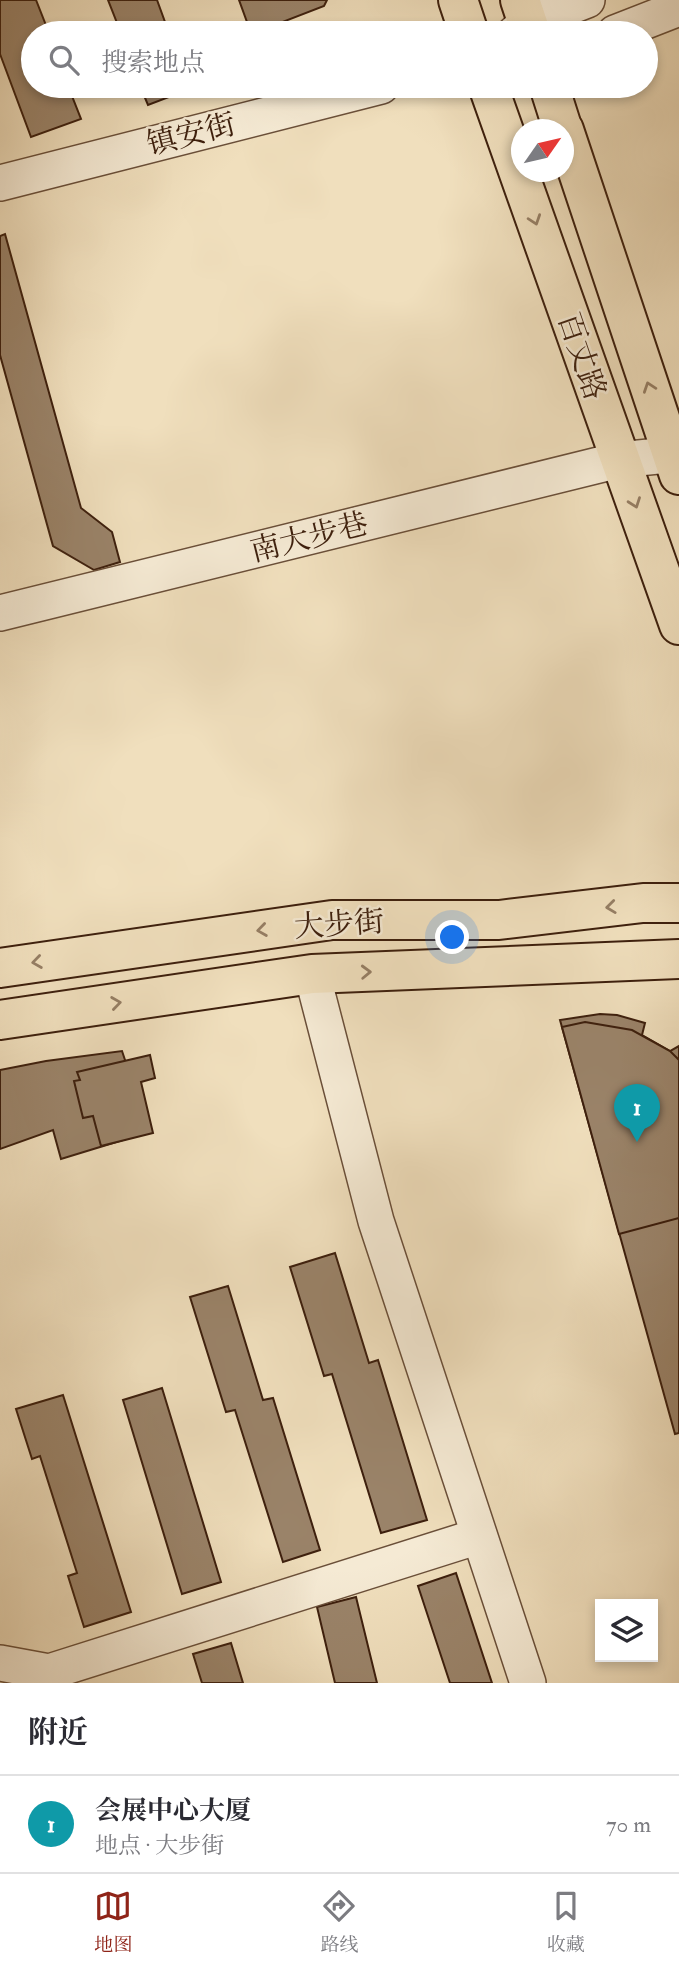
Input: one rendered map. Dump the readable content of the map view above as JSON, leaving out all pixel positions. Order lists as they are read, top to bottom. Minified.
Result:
{"streets":{"main road":["百丈路","大步街"],"street":["镇安街","南大步巷"]},"crossings":[["百丈路","南大步巷"]],"north":"top right","page":{"search":"搜索地点","pins":"1","heading":"附近","list":[{"mark":"1","name":"会展中心大厦","note":"地点 · 大步街","value":"70 m"}],"nav":["地图","路线","收藏"]}}
